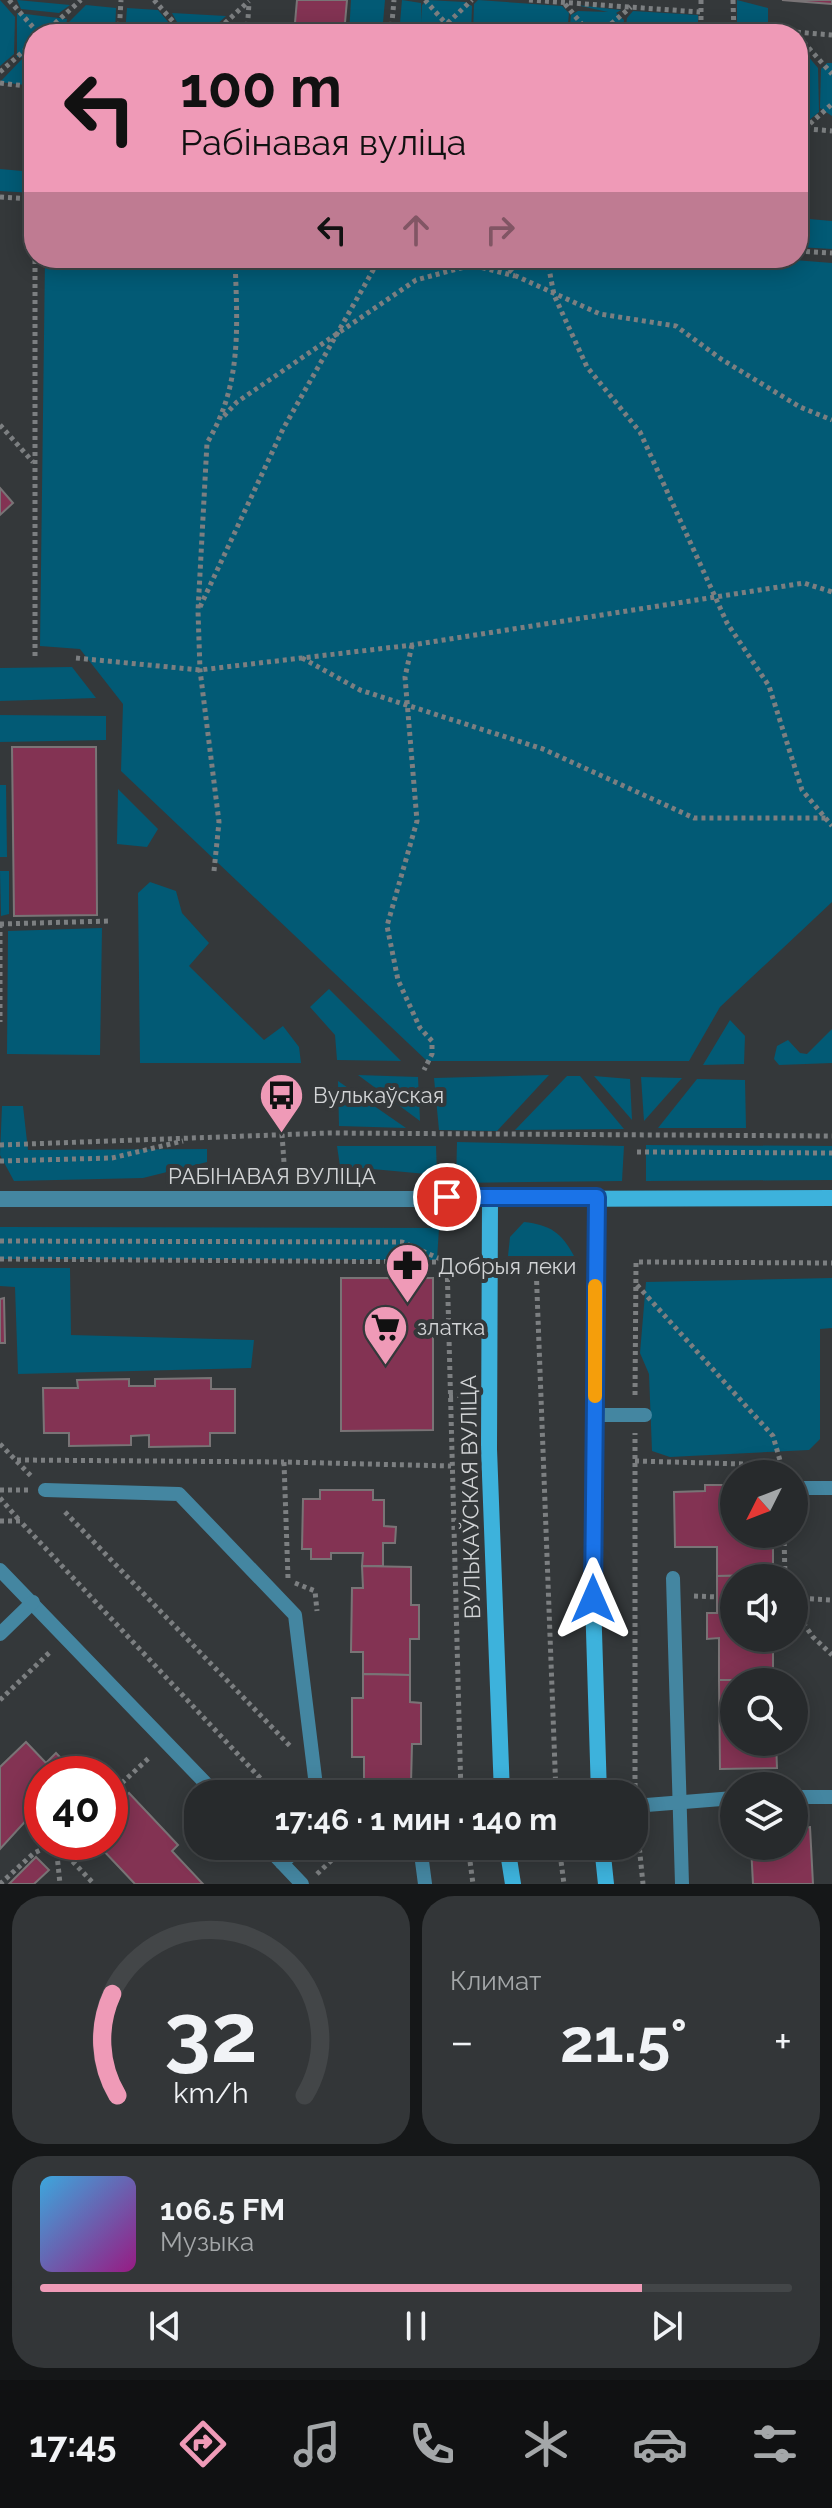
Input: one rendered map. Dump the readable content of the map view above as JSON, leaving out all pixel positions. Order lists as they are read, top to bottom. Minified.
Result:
{"streets":{"street":["РАБІНАВАЯ ВУЛІЦА","ВУЛЬКАЎСКАЯ ВУЛІЦА"]},"crossings":[["РАБІНАВАЯ ВУЛІЦА","ВУЛЬКАЎСКАЯ ВУЛІЦА"]],"places":{"bus stop":["Вулькаўская"],"pharmacy":["Добрыя леки"],"supermarket":["златка"]},"north":"bottom left","page":{"turn":["100 m","Рабінавая вуліца"],"limit":"40","trip":"17:46 · 1 мин · 140 m","tile":"Климат","heat":["−","21.5°","+"],"song":["106.5 FM","Музыка"],"tabs":"17:45","gauge":["32","km/h"]}}
